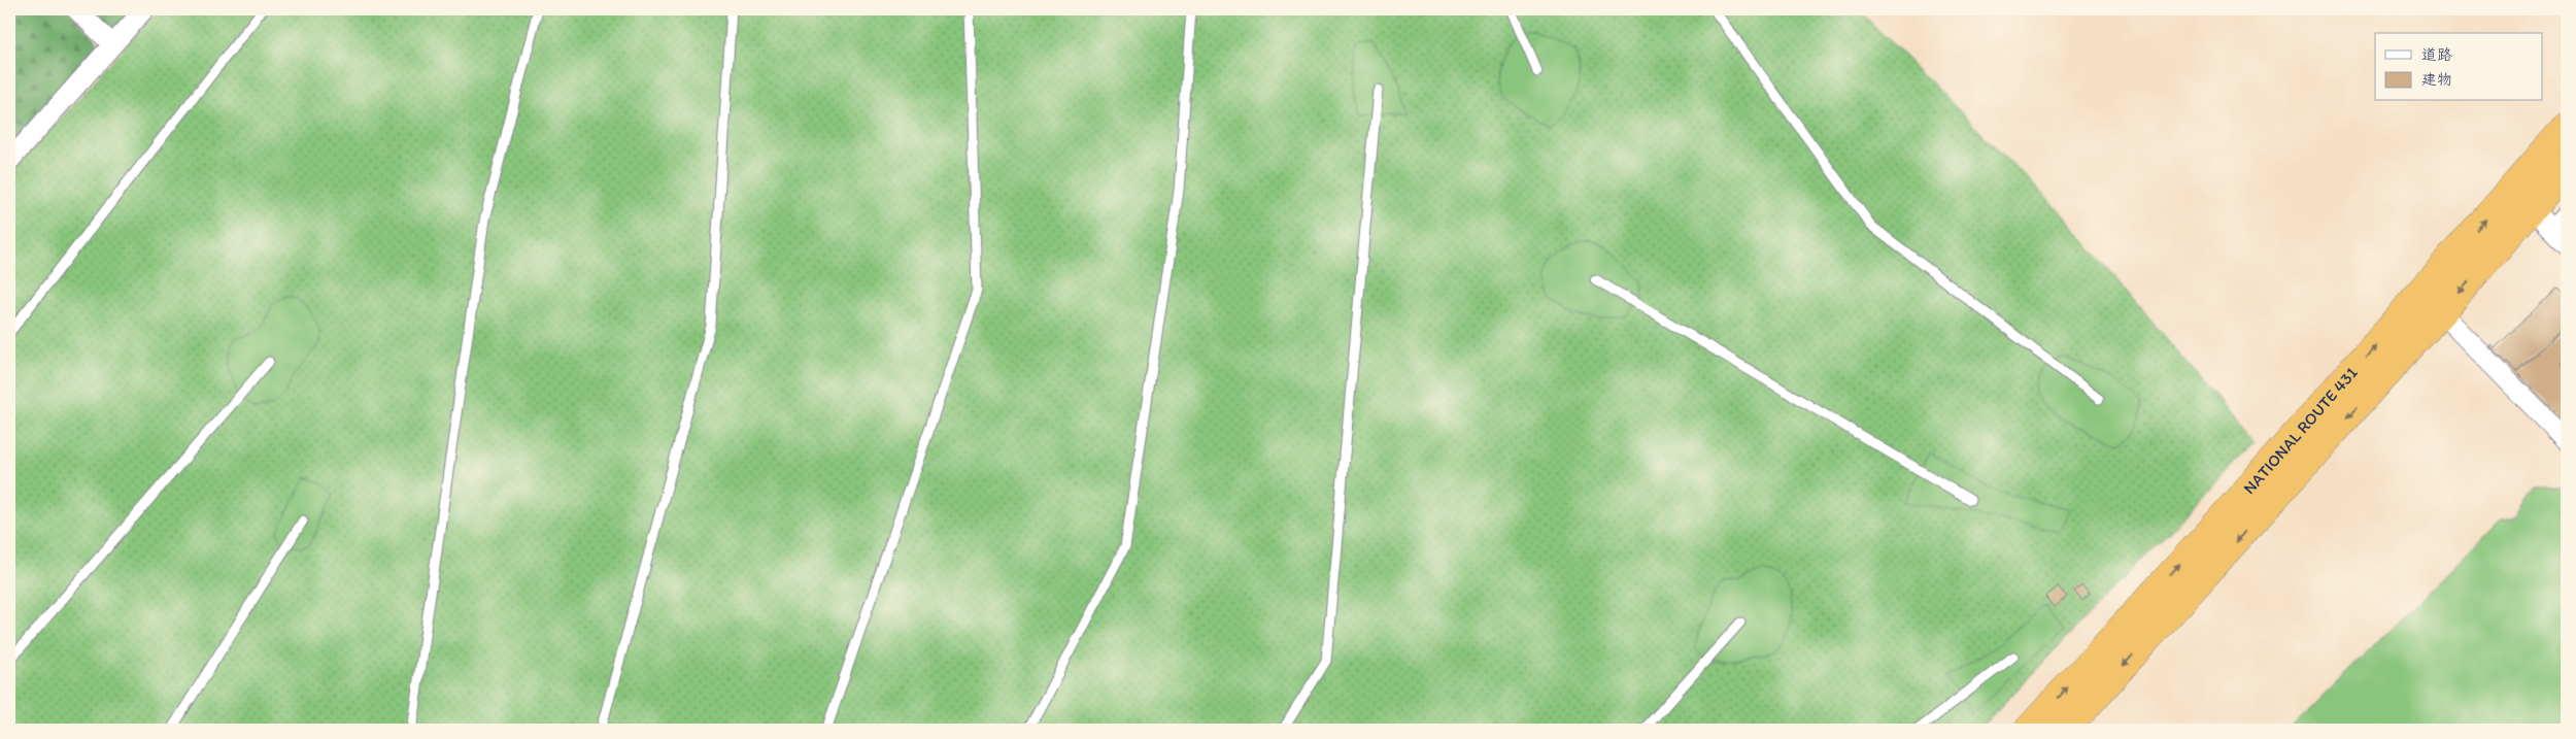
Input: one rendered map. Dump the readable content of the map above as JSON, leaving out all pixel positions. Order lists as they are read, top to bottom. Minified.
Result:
{"streets":{"highway":["NATIONAL ROUTE 431"]},"legend":["道路","建物"]}
